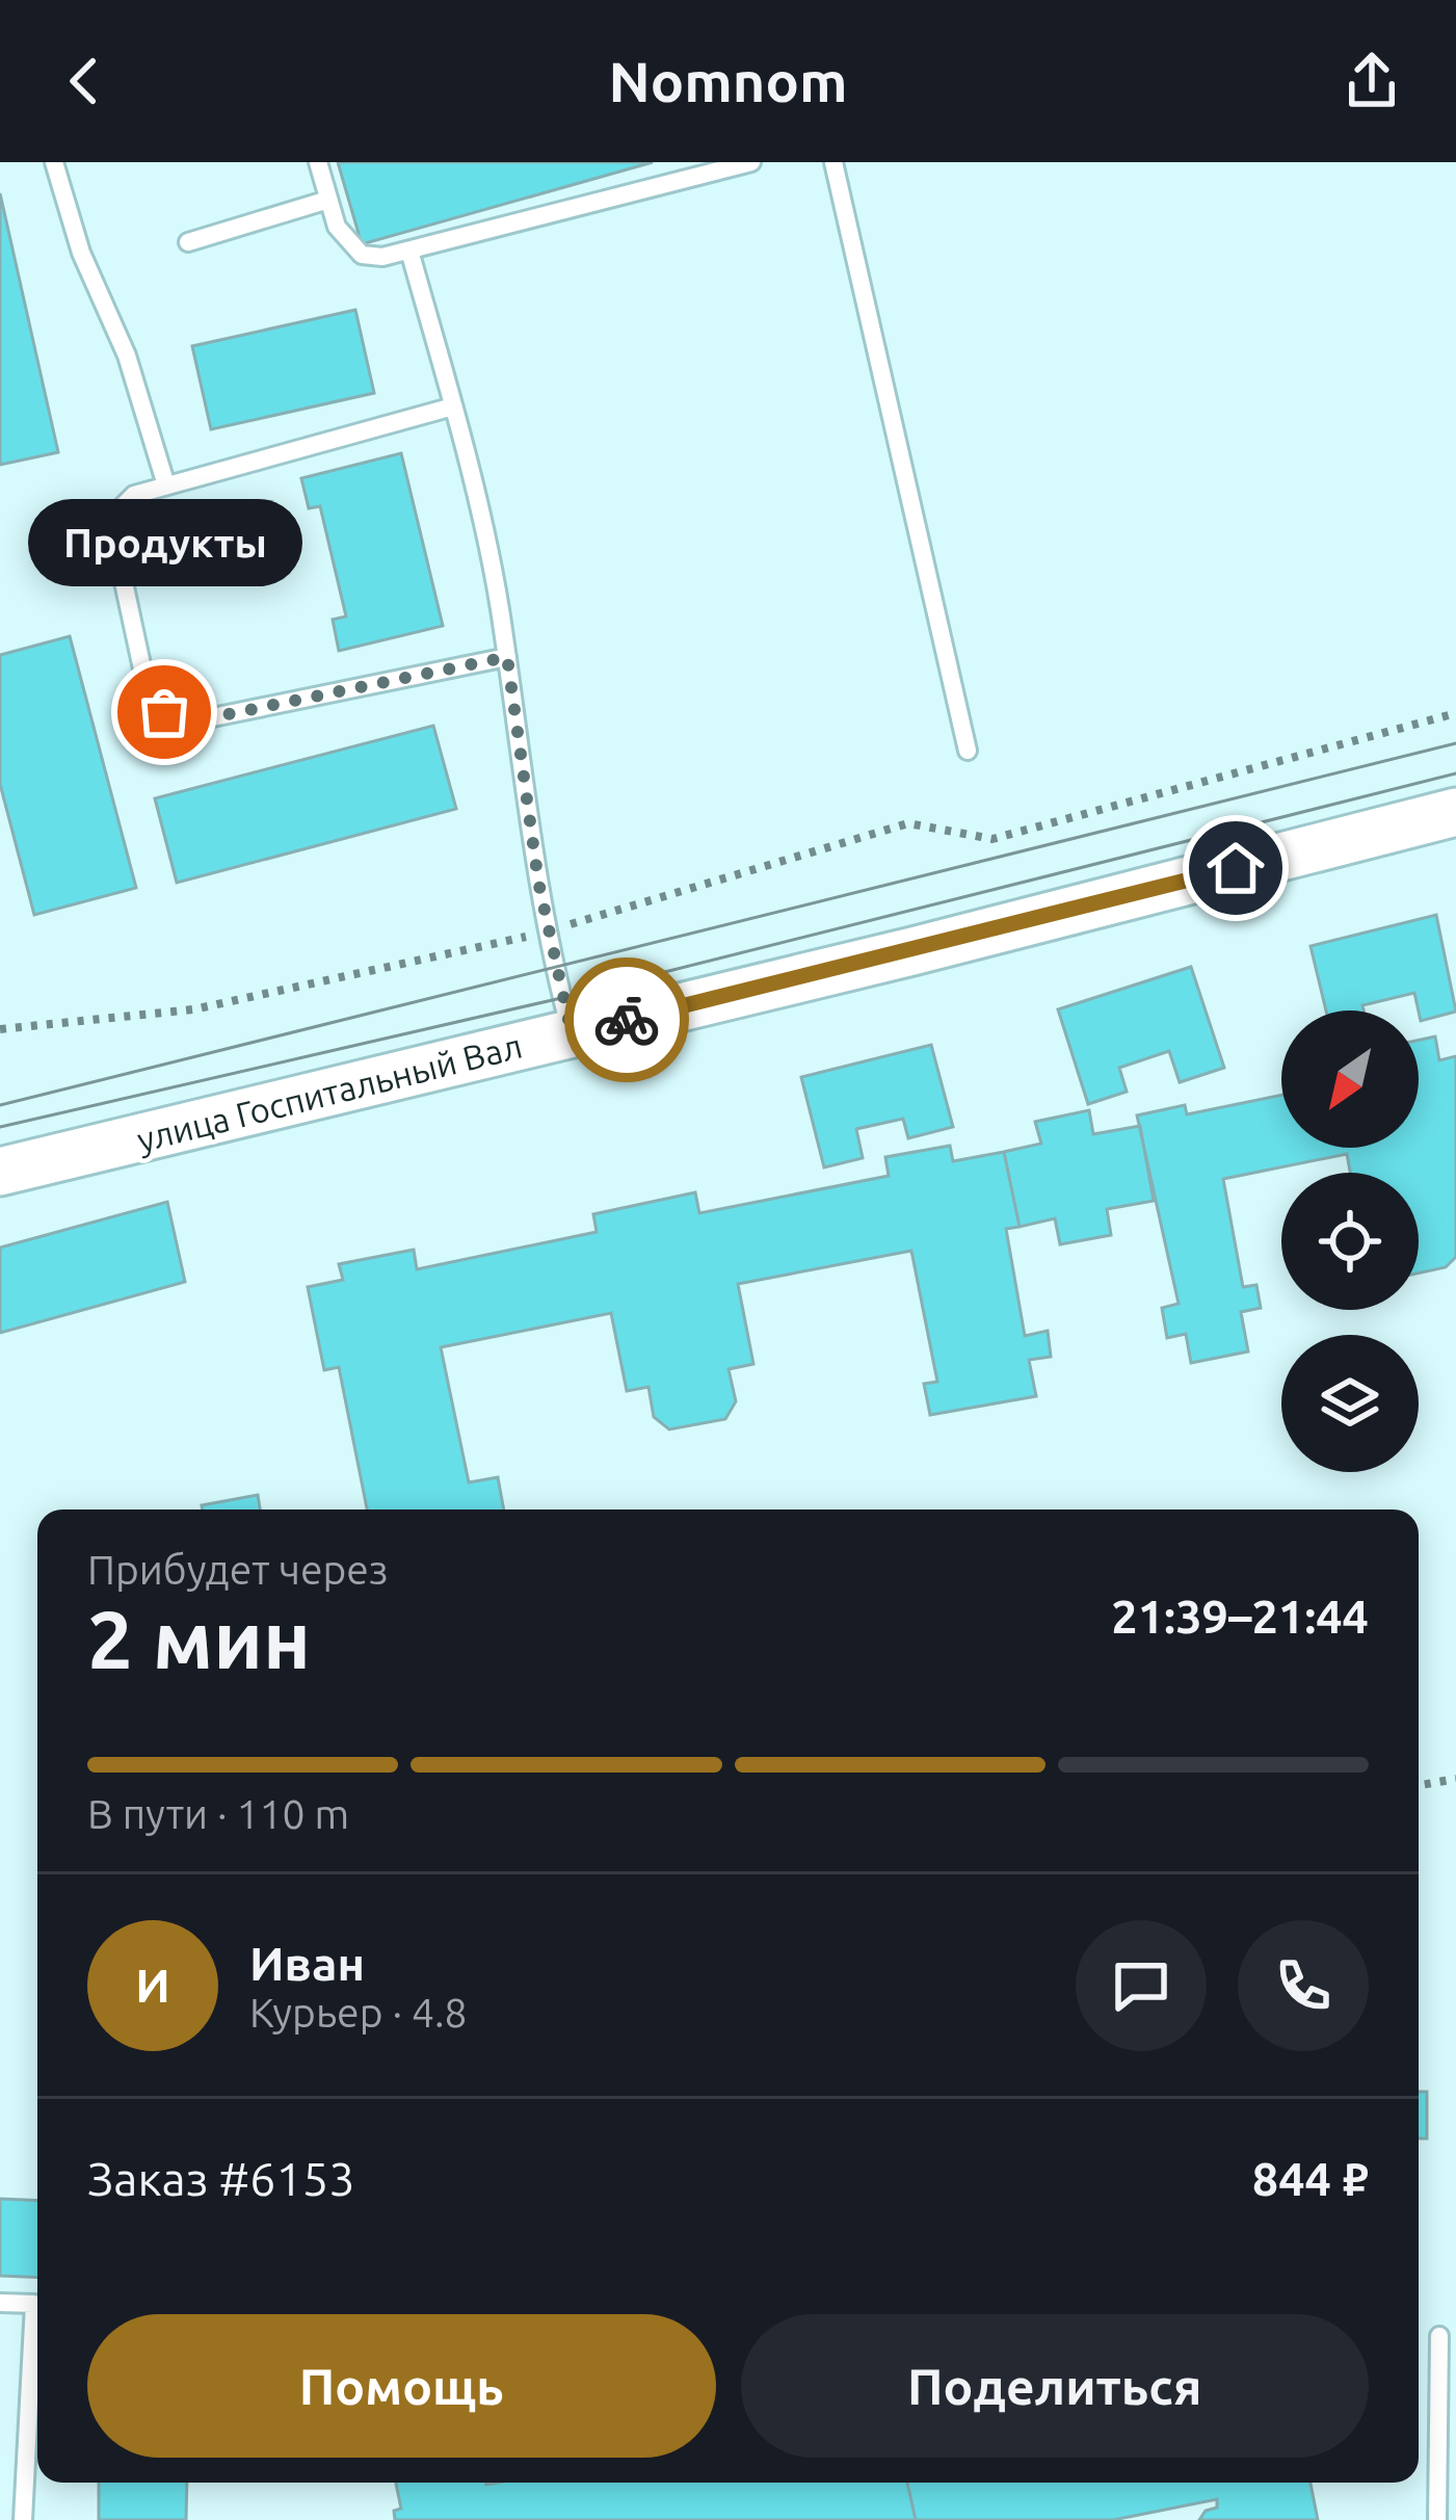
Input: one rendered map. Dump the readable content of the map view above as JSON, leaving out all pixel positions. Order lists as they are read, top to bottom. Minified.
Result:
{"streets":{"main road":["улица Госпитальный Вал"]},"places":["Продукты"],"north":"bottom left","page":{"header":"Nomnom","bubble":"Продукты","heading":["2 мин","Прибудет через","21:39–21:44"],"panel":["Иван","Курьер · 4.8","Заказ #6153","844 ₽"],"bar":"В пути · 110 m","round":"И","buttons":["Помощь","Поделиться"]}}
